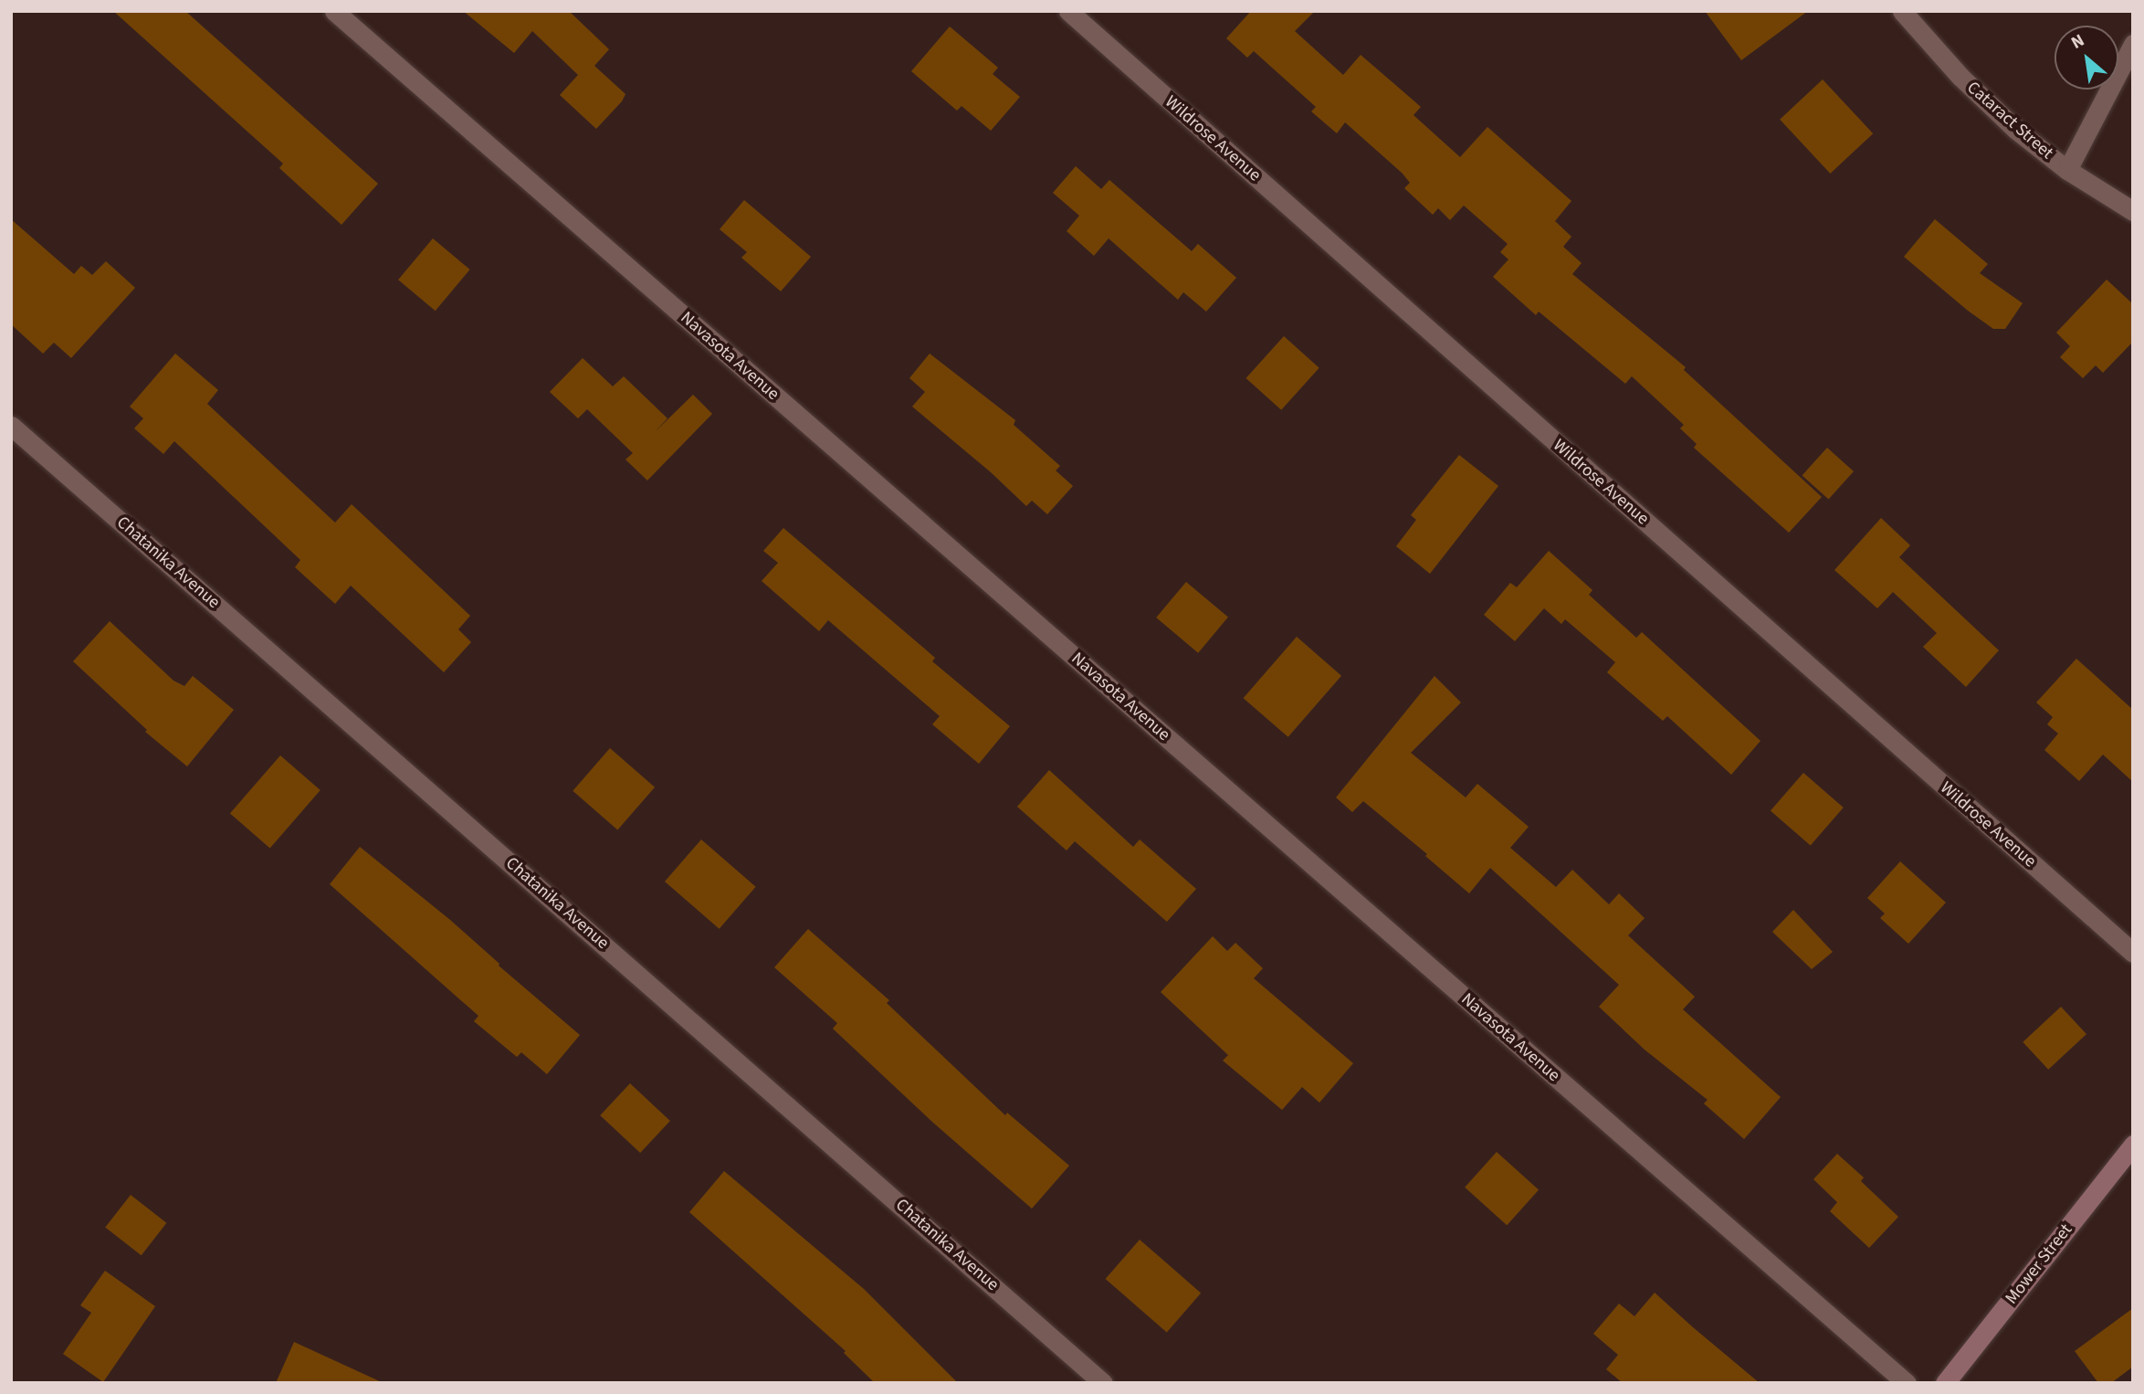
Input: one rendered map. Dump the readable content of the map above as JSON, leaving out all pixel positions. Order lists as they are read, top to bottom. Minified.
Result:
{"streets":{"street":["Cataract Street","Wildrose Avenue","Navasota Avenue","Chatanika Avenue","Mower Street"]},"north":"top left"}
